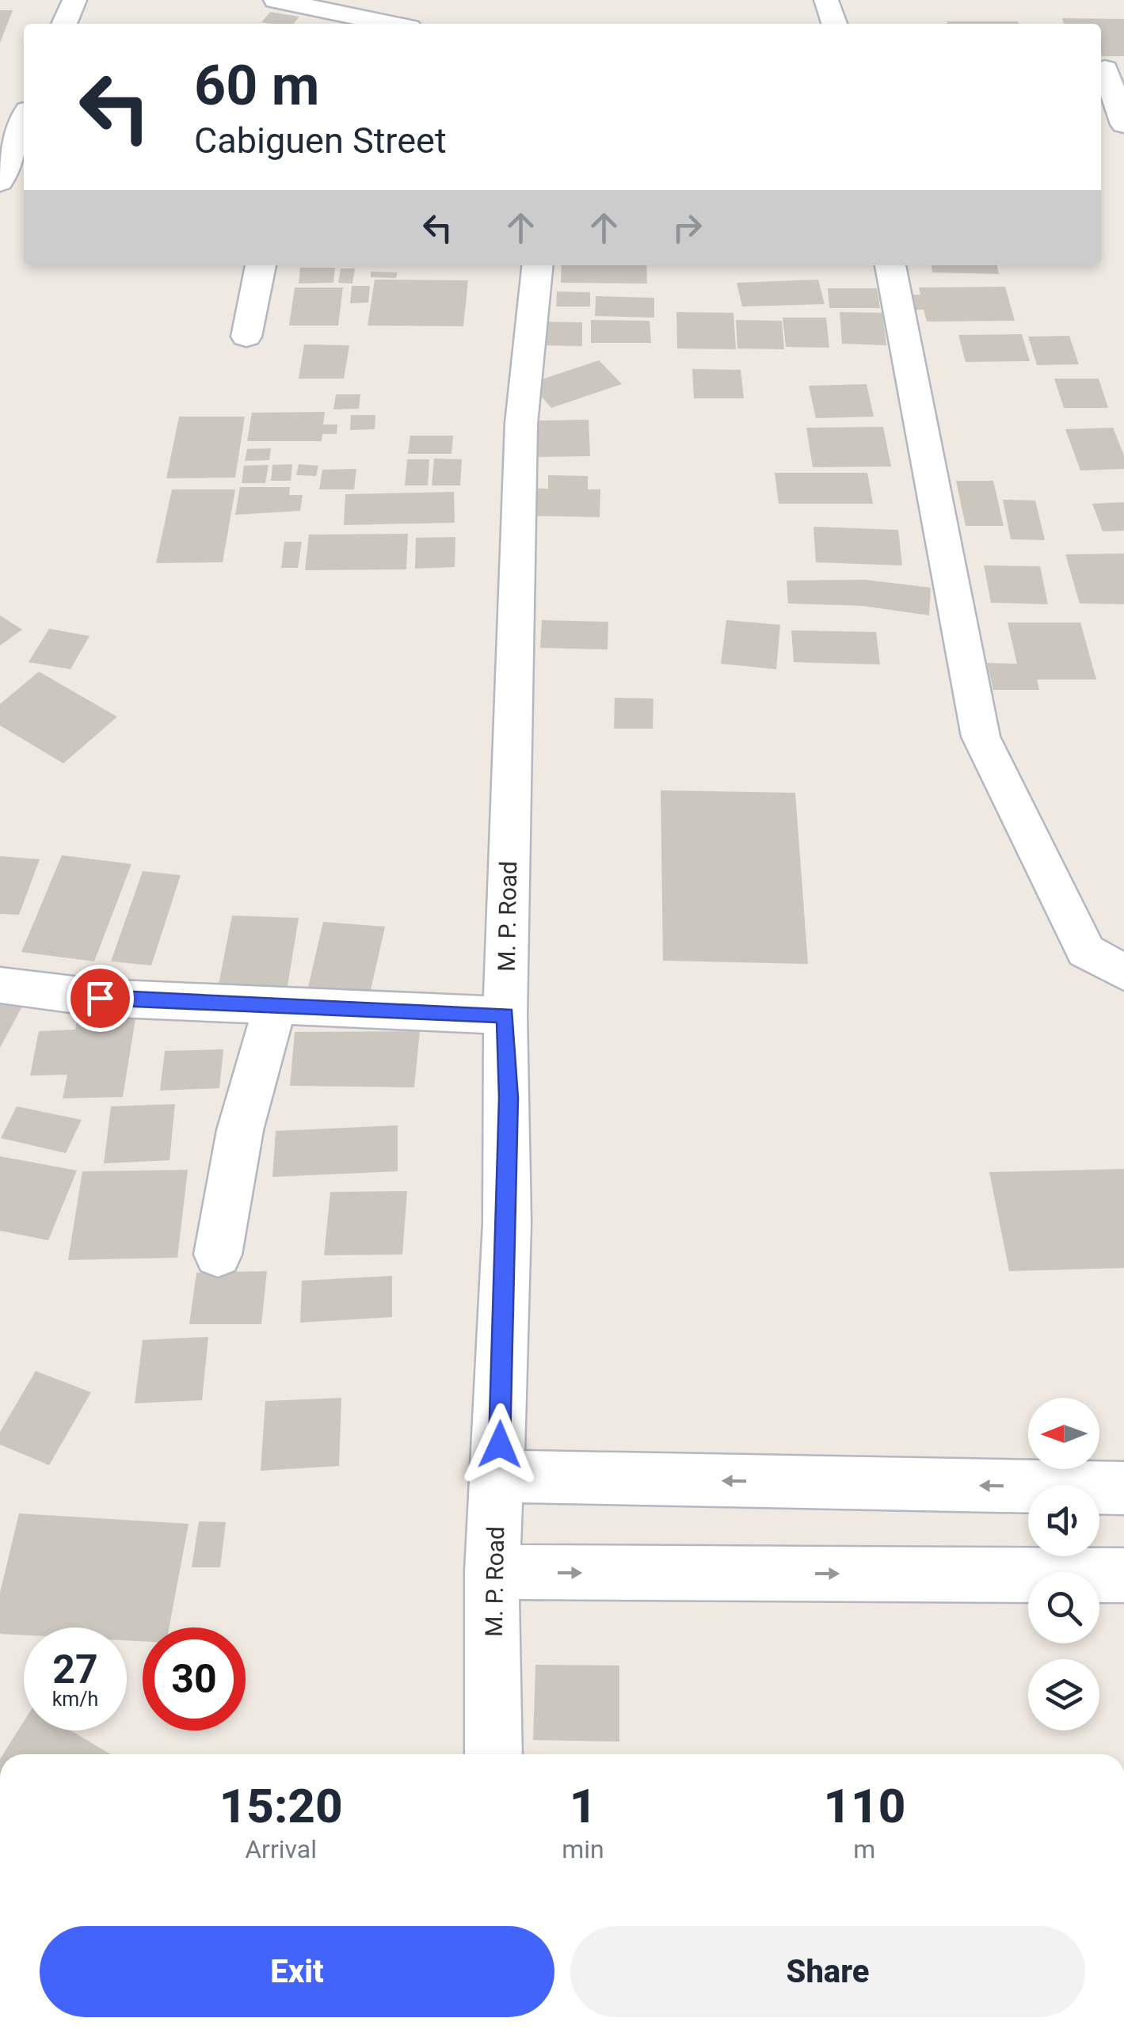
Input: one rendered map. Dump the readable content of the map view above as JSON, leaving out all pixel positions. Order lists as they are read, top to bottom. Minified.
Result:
{"streets":{"street":["M. P. Road"]},"north":"left","page":{"turn":["60 m","Cabiguen Street"],"speed":"27 km/h","limit":"30","eta":["15:20","Arrival","1","min","110","m"],"buttons":["Exit","Share"]}}
